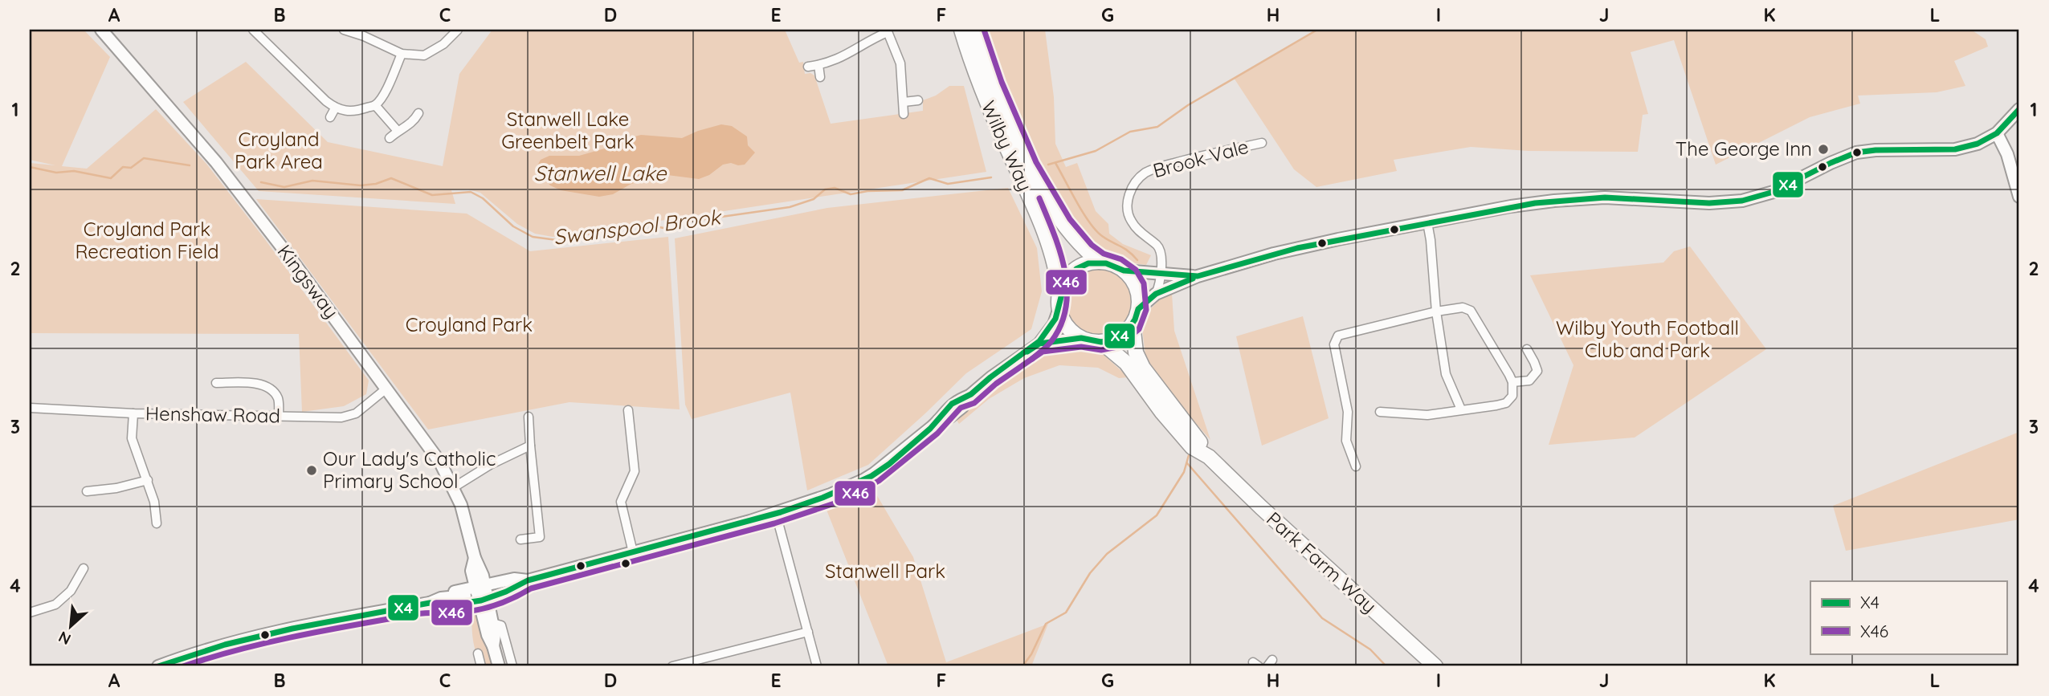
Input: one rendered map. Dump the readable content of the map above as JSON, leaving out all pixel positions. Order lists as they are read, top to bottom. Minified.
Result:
{"streets":{"highway":["Wilby Way","Park Farm Way"],"main road":["Kingsway"],"street":["Brook Vale","Henshaw Road"]},"crossings":[["Wilby Way","Park Farm Way"],["Kingsway","Henshaw Road"]],"water":["Stanwell Lake","Swanspool Brook"],"parks":["Stanwell Lake Greenbelt Park","Croyland Park Area","Croyland Park Recreation Field","Croyland Park","Wilby Youth Football Club and Park","Stanwell Park"],"places":["The George Inn","Our Lady's Catholic Primary School"],"lines":["transit line X46","transit line X4"],"legend":["X4","X46"],"north":"bottom left","grid":{"columns":["A","B","C","D","E","F","G","H","I","J","K","L"],"rows":["1","2","3","4"]}}
